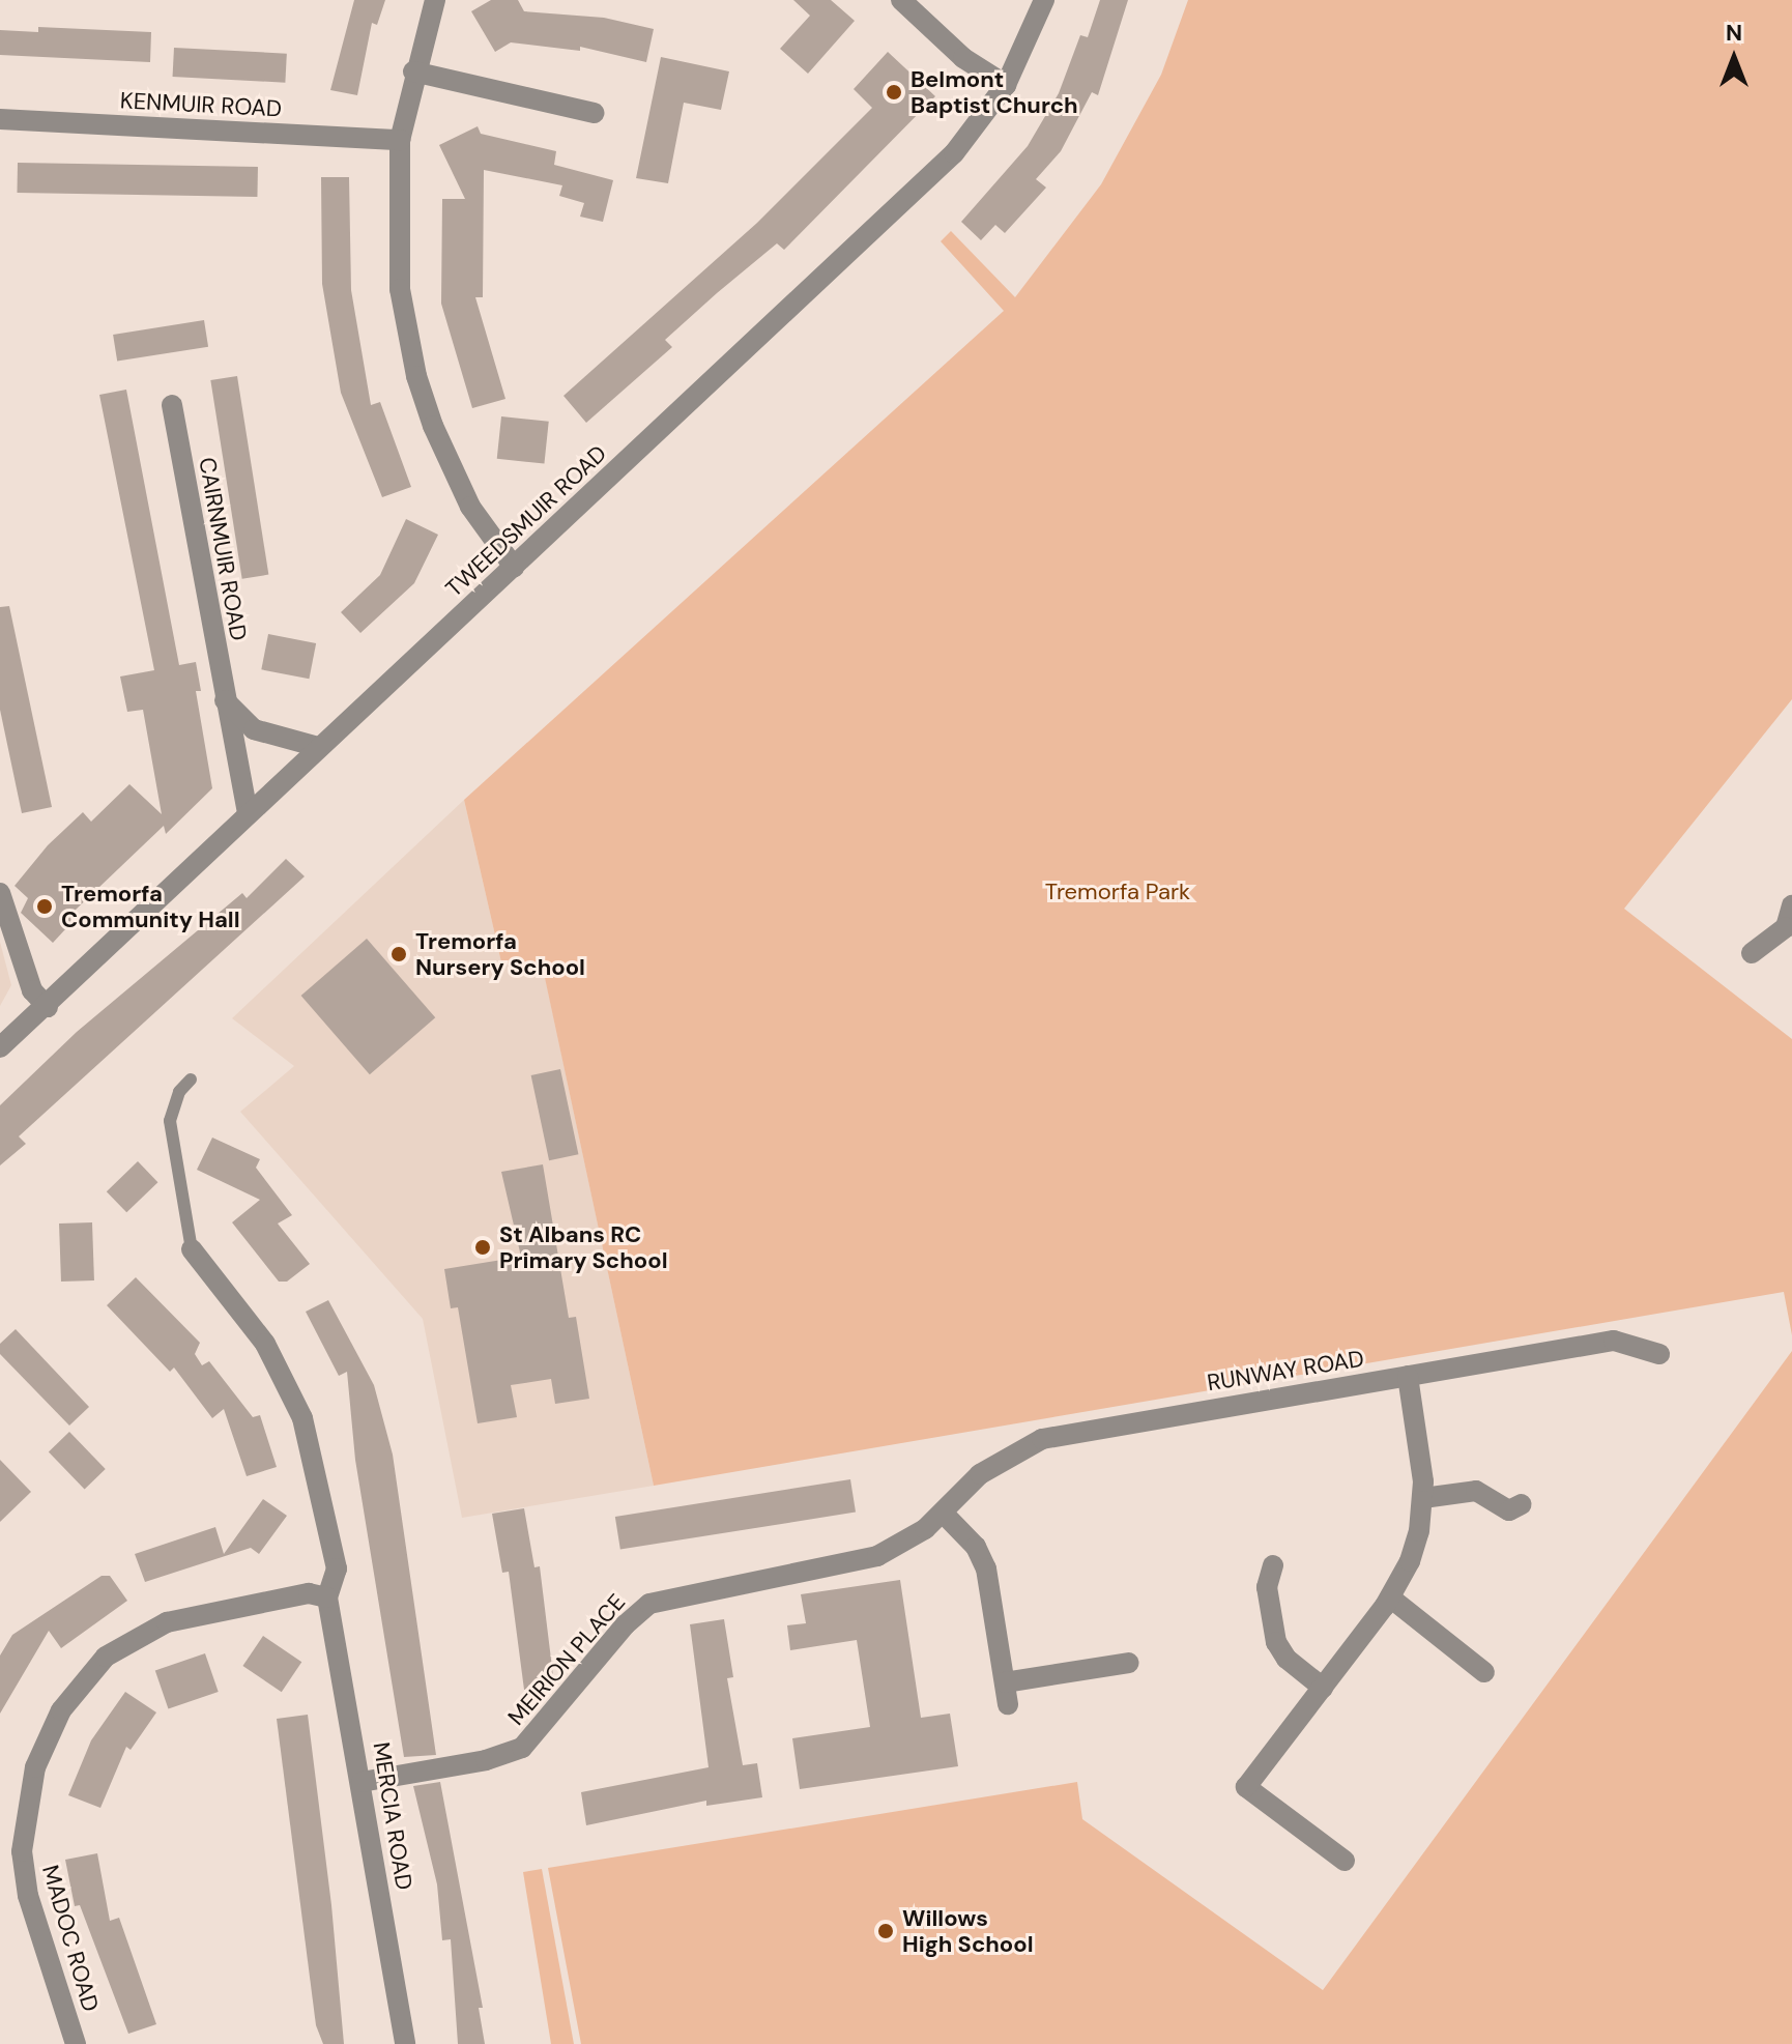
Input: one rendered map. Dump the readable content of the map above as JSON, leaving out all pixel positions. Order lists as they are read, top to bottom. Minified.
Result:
{"streets":{"street":["KENMUIR ROAD","TWEEDSMUIR ROAD","CAIRNMUIR ROAD","RUNWAY ROAD","MEIRION PLACE","MERCIA ROAD","MADOC ROAD"]},"crossings":[["TWEEDSMUIR ROAD","CAIRNMUIR ROAD"],["RUNWAY ROAD","MEIRION PLACE"],["MEIRION PLACE","MERCIA ROAD"],["MERCIA ROAD","MADOC ROAD"]],"parks":["Tremorfa Park"],"places":["Belmont Baptist Church","Tremorfa Community Hall","Tremorfa Nursery School","St Albans RC Primary School","Willows High School"],"north":"top"}
